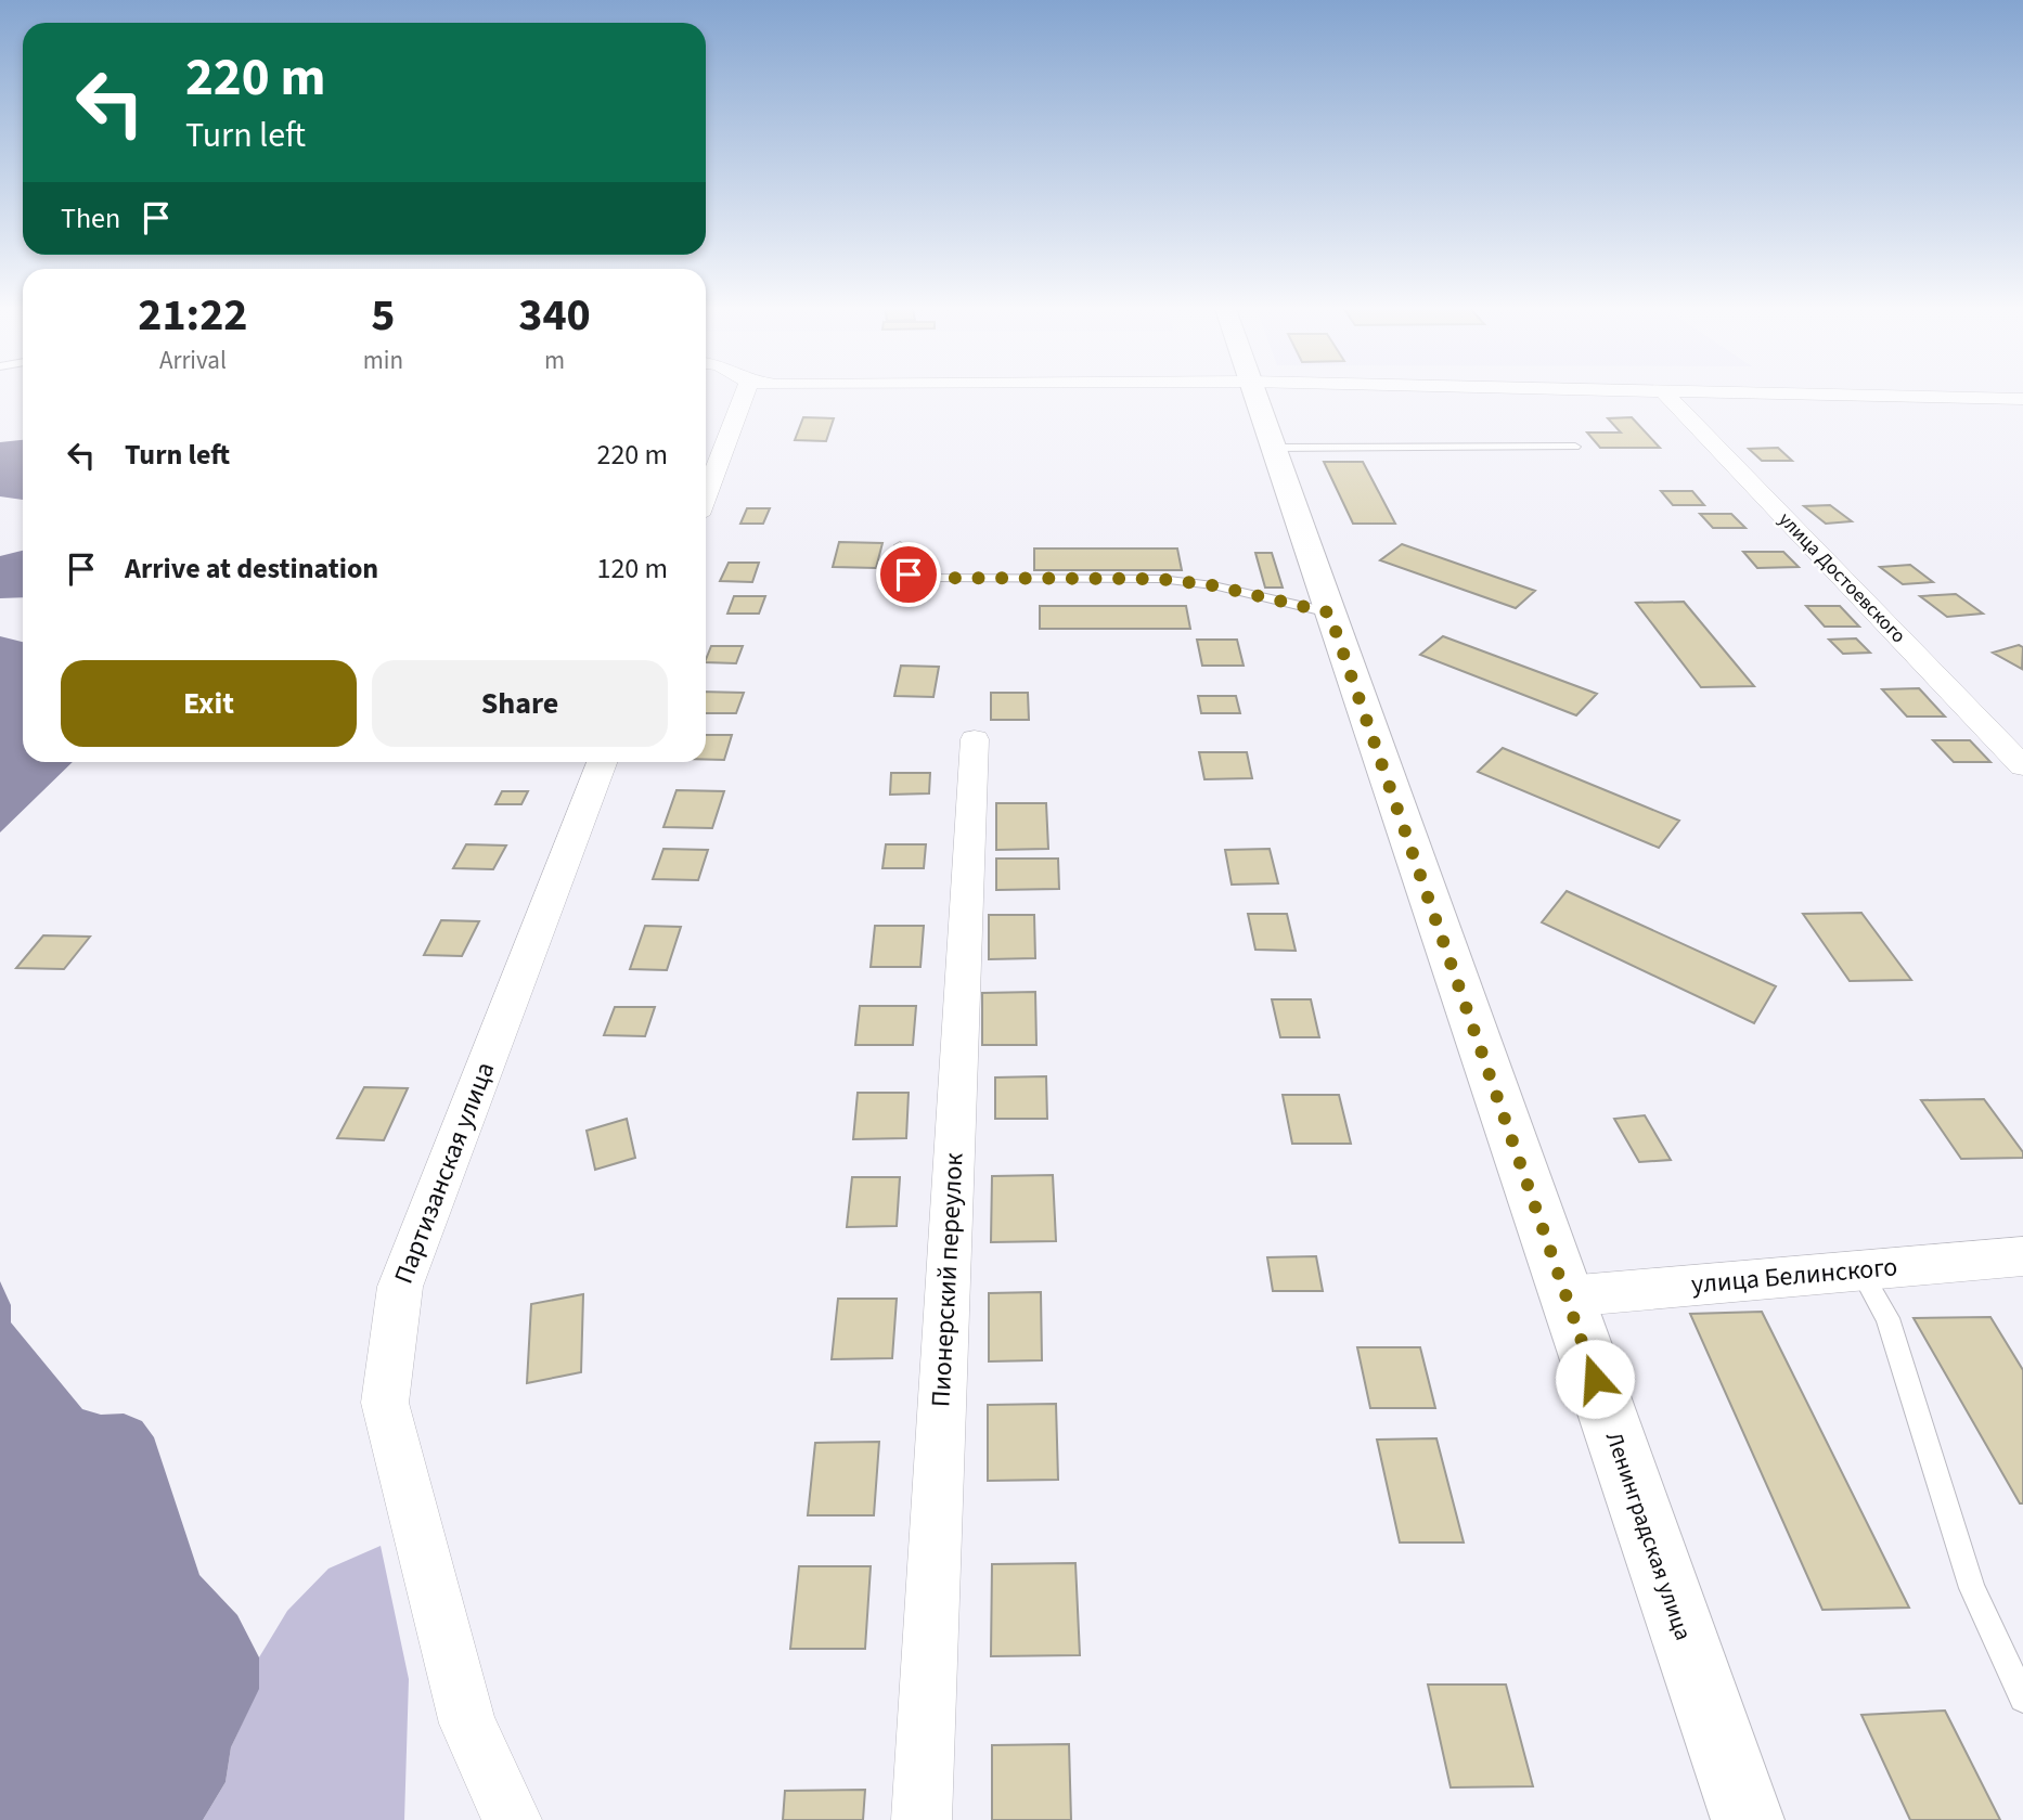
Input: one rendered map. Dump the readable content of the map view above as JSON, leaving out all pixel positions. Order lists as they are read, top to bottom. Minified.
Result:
{"streets":{"street":["улица Достоевского","Партизанская улица","улица Белинского","Пионерский переулок","Ленинградская улица"]},"crossings":[["улица Белинского","Ленинградская улица"]],"page":{"turn":["220 m","Turn left"],"then":"Then","eta":["21:22","Arrival","5","min","340","m"],"list":[{"name":"Turn left","value":"220 m"},{"name":"Arrive at destination","value":"120 m"}],"buttons":["Exit","Share"]}}
